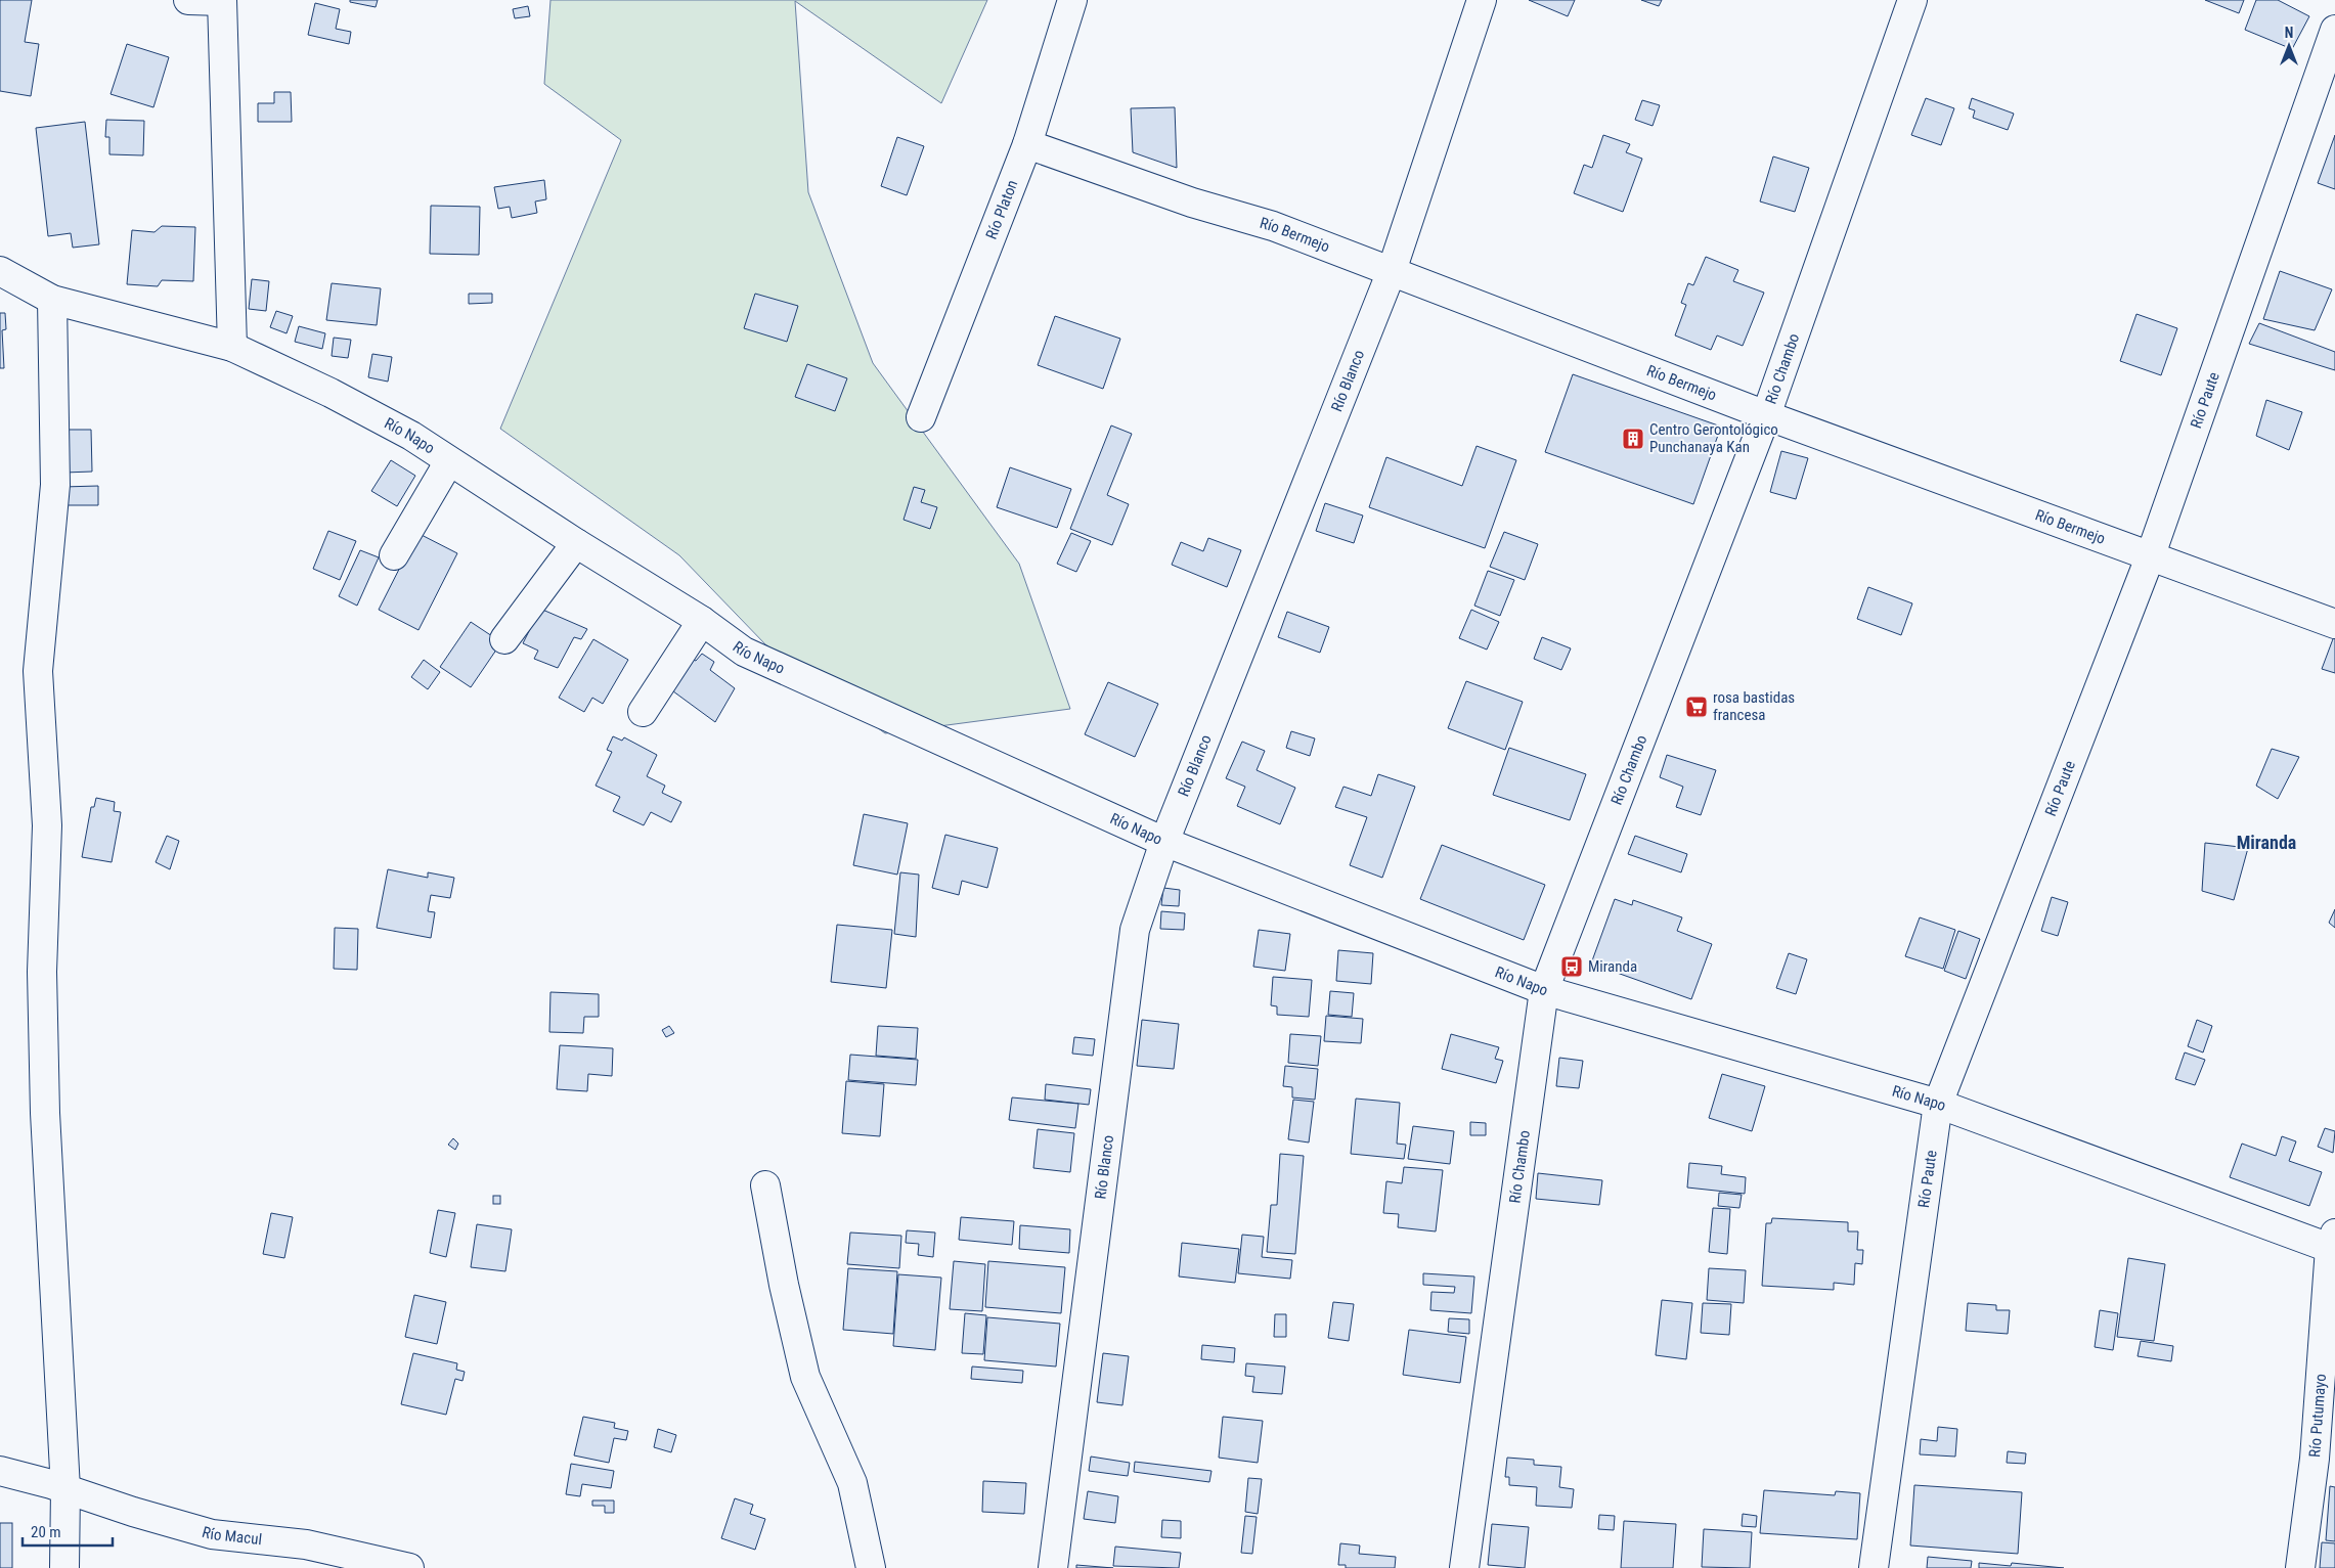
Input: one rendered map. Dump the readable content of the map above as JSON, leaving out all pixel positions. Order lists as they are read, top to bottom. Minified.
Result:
{"streets":{"street":["Río Platon","Río Bermejo","Río Chambo","Río Blanco","Río Paute","Río Napo","Río Putumayo","Río Macul"]},"crossings":[["Río Platon","Río Bermejo"],["Río Bermejo","Río Chambo"],["Río Bermejo","Río Blanco"],["Río Bermejo","Río Paute"],["Río Chambo","Río Napo"],["Río Blanco","Río Napo"],["Río Paute","Río Napo"],["Río Napo","Río Putumayo"]],"districts":["Miranda"],"places":{"building":["Centro Gerontológico Punchanaya Kan"],"supermarket":["rosa bastidas francesa"],"bus stop":["Miranda"]},"scale_bar":"20 m","north":"top"}
